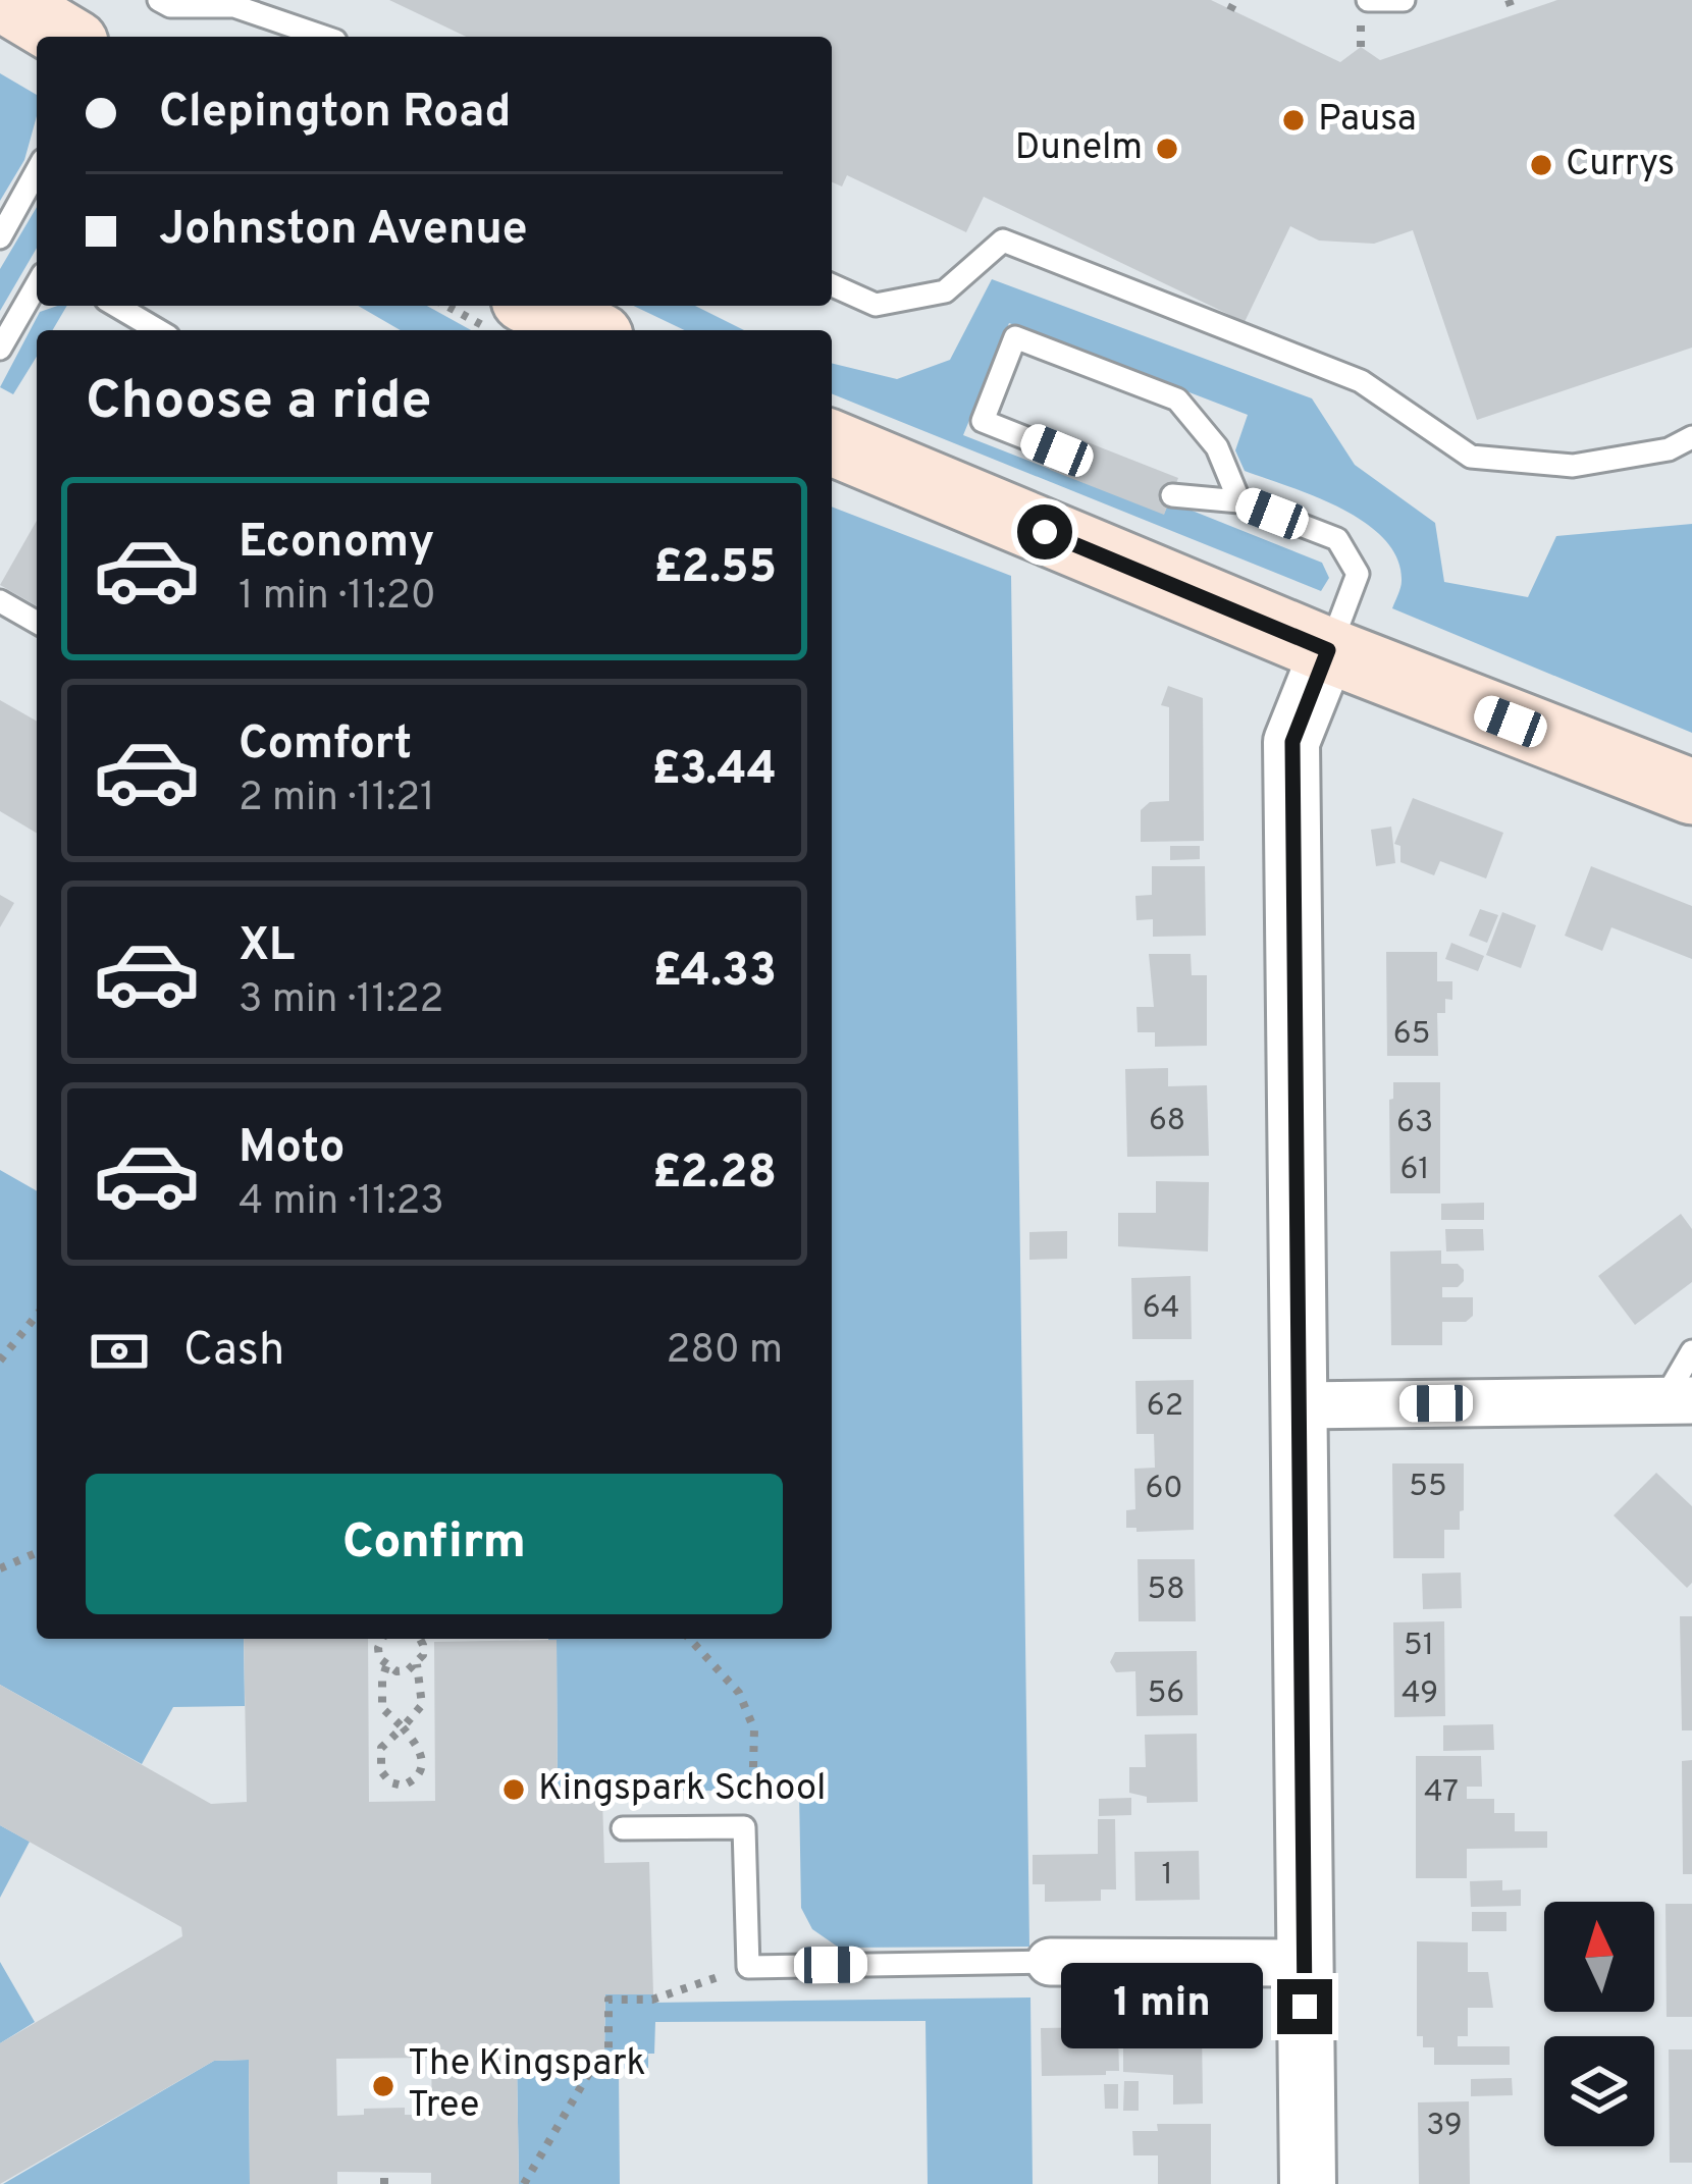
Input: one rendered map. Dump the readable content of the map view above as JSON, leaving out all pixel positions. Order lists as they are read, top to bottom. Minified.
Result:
{"places":["Pausa","Dunelm","Currys","Kingspark School","The Kingspark Tree"],"house_numbers":["65","68","63","61","64","62","55","60","58","51","56","49","47","1","39"],"north":"top","page":{"banner":["Clepington Road","Johnston Avenue"],"heading":"Choose a ride","list":[{"name":"Economy","note":"1 min · 11:20","value":"£2.55"},{"name":"Comfort","note":"2 min · 11:21","value":"£3.44"},{"name":"XL","note":"3 min · 11:22","value":"£4.33"},{"name":"Moto","note":"4 min · 11:23","value":"£2.28"}],"pay":["Cash","280 m"],"buttons":"Confirm","bubble":"1 min"}}
